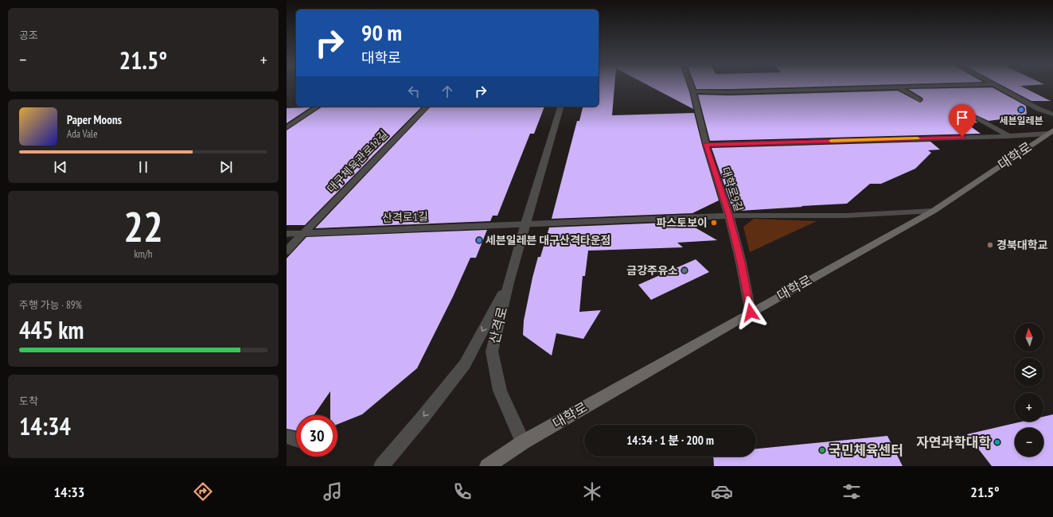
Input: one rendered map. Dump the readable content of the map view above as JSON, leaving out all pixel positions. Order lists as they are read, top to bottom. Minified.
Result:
{"streets":{"main road":["대학로"],"street":["대구체육관로12길","대학로9길","산격로1길","산격로"]},"crossings":[["대학로","대학로9길"],["대학로","산격로"],["대구체육관로12길","산격로1길"],["산격로1길","산격로"]],"places":["세븐일레븐","파스토보이","세븐일레븐 대구산격타운점","경북대학교","금강주유소","자연과학대학","국민체육센터"],"north":"top","page":{"tile":["공조",["22","km/h"],["주행 가능 · 89%","445 km"],["도착","14:34"]],"turn":["90 m","대학로"],"heat":["−","21.5°","+"],"song":["Paper Moons","Ada Vale"],"map_buttons":["+","−"],"limit":"30","trip":"14:34 · 1 분 · 200 m","tabs":["14:33","21.5°"]}}
